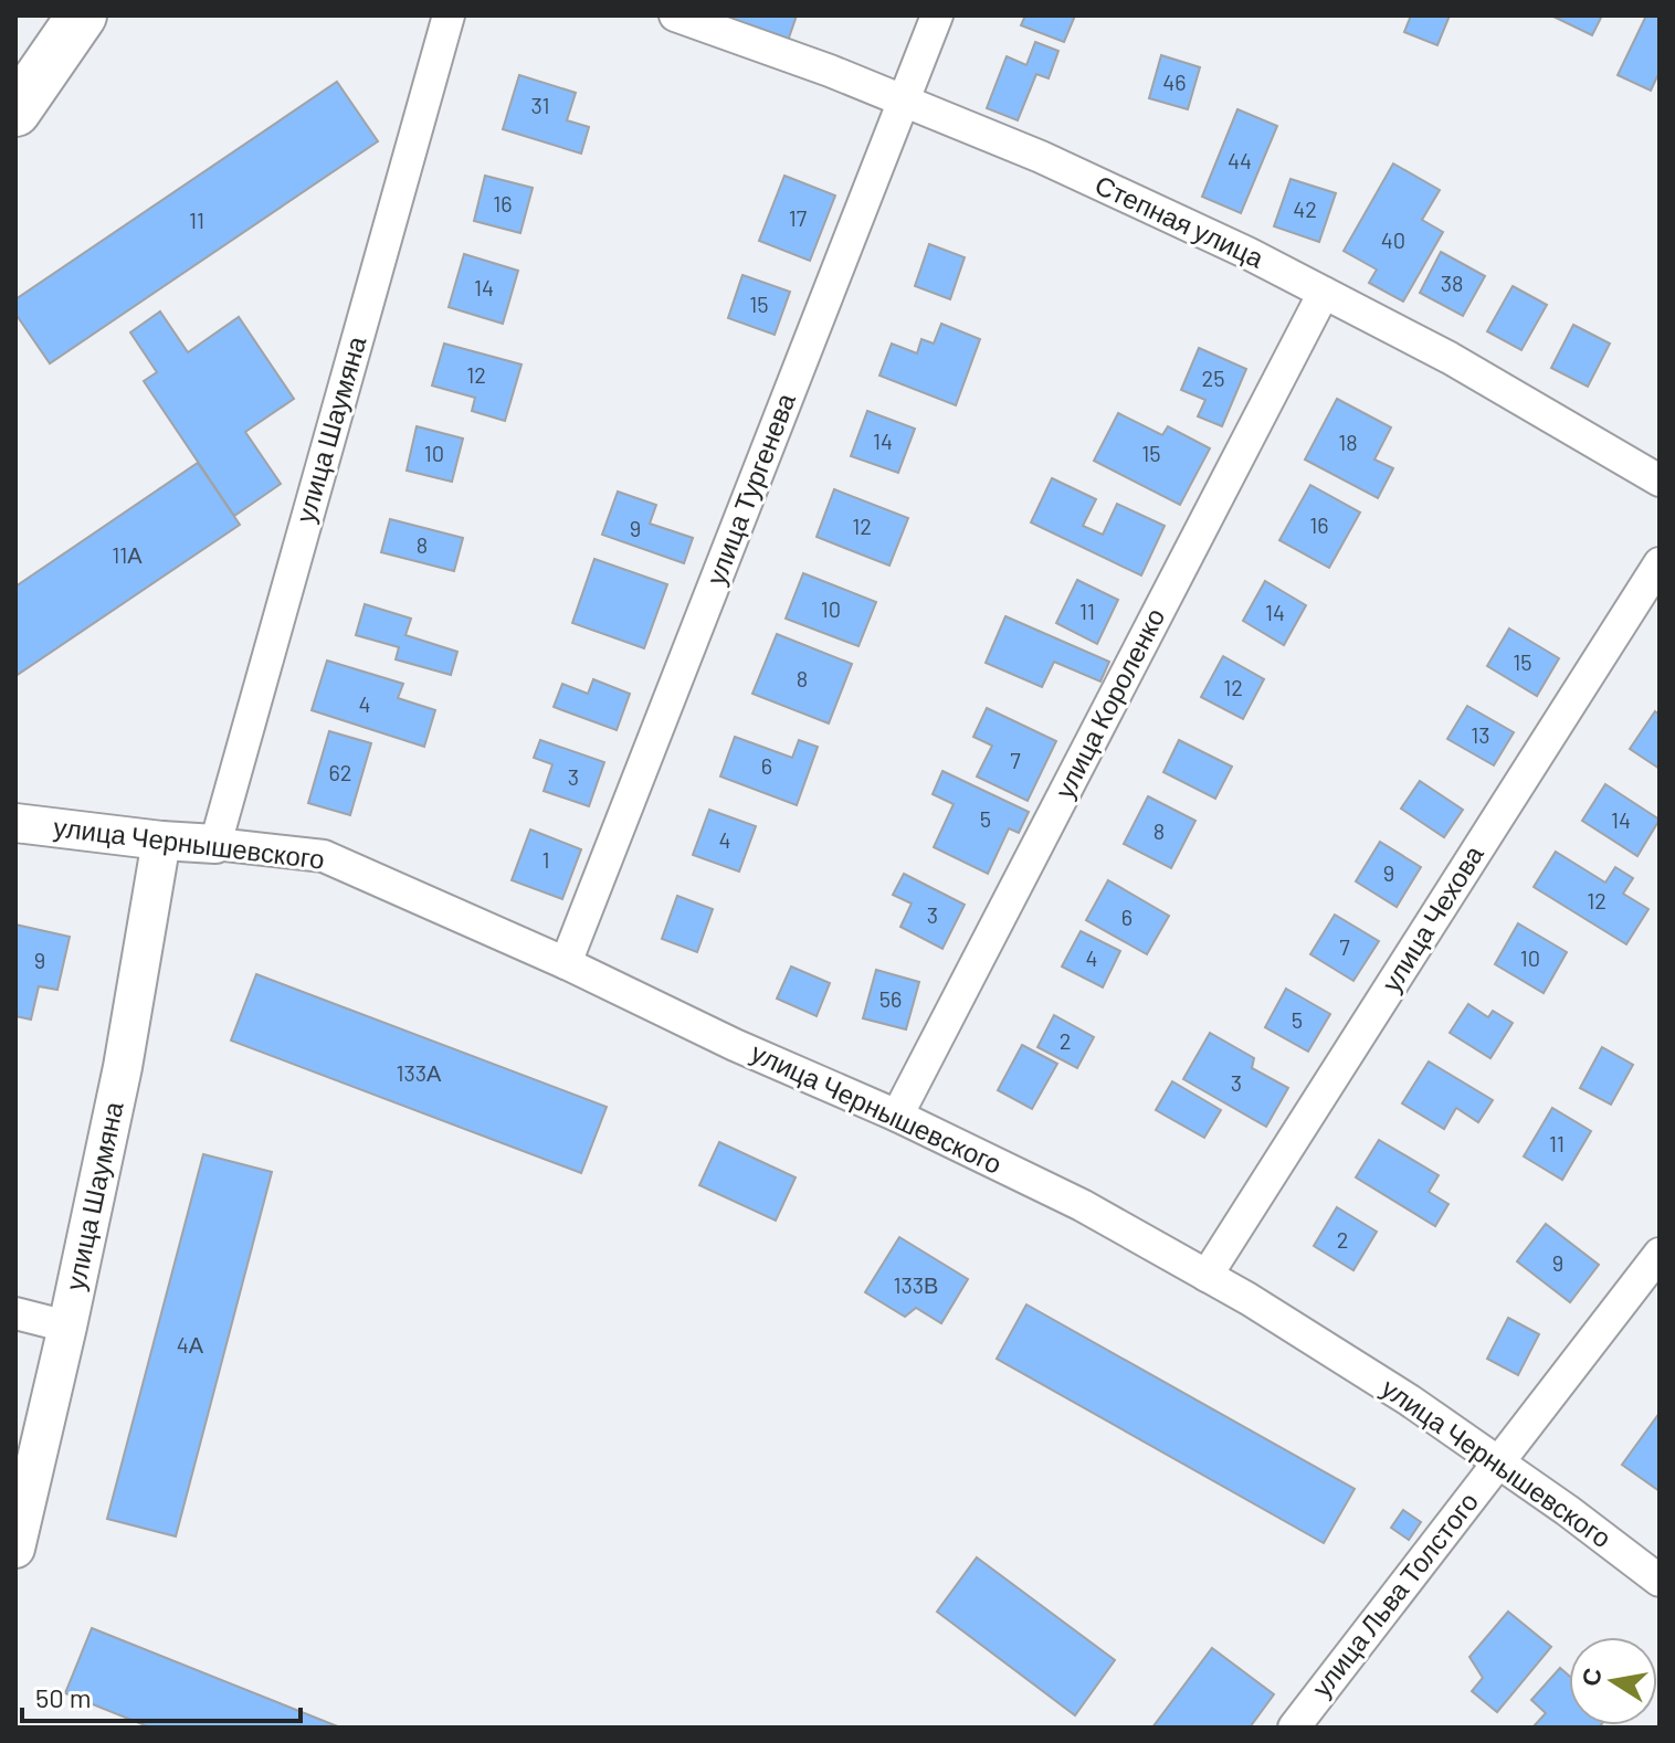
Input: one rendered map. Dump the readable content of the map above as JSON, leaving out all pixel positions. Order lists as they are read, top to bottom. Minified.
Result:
{"streets":{"street":["Степная улица","улица Шаумяна","улица Тургенева","улица Короленко","улица Чернышевского","улица Чехова","улица Льва Толстого"]},"crossings":[["Степная улица","улица Тургенева"],["Степная улица","улица Короленко"],["улица Шаумяна","улица Чернышевского"],["улица Тургенева","улица Чернышевского"],["улица Короленко","улица Чернышевского"],["улица Чернышевского","улица Чехова"],["улица Чернышевского","улица Льва Толстого"]],"house_numbers":["46","31","44","16","42","17","11","40","38","14","15","12","25","14","18","10","15","16","12","9","8","11А","10","11","14","15","8","12","4","13","7","6","62","3","5","14","8","4","1","9","12","3","6","7","4","10","9","56","5","2","133А","3","11","2","9","133В","4А"],"scale_bar":"50 m","north":"left"}
